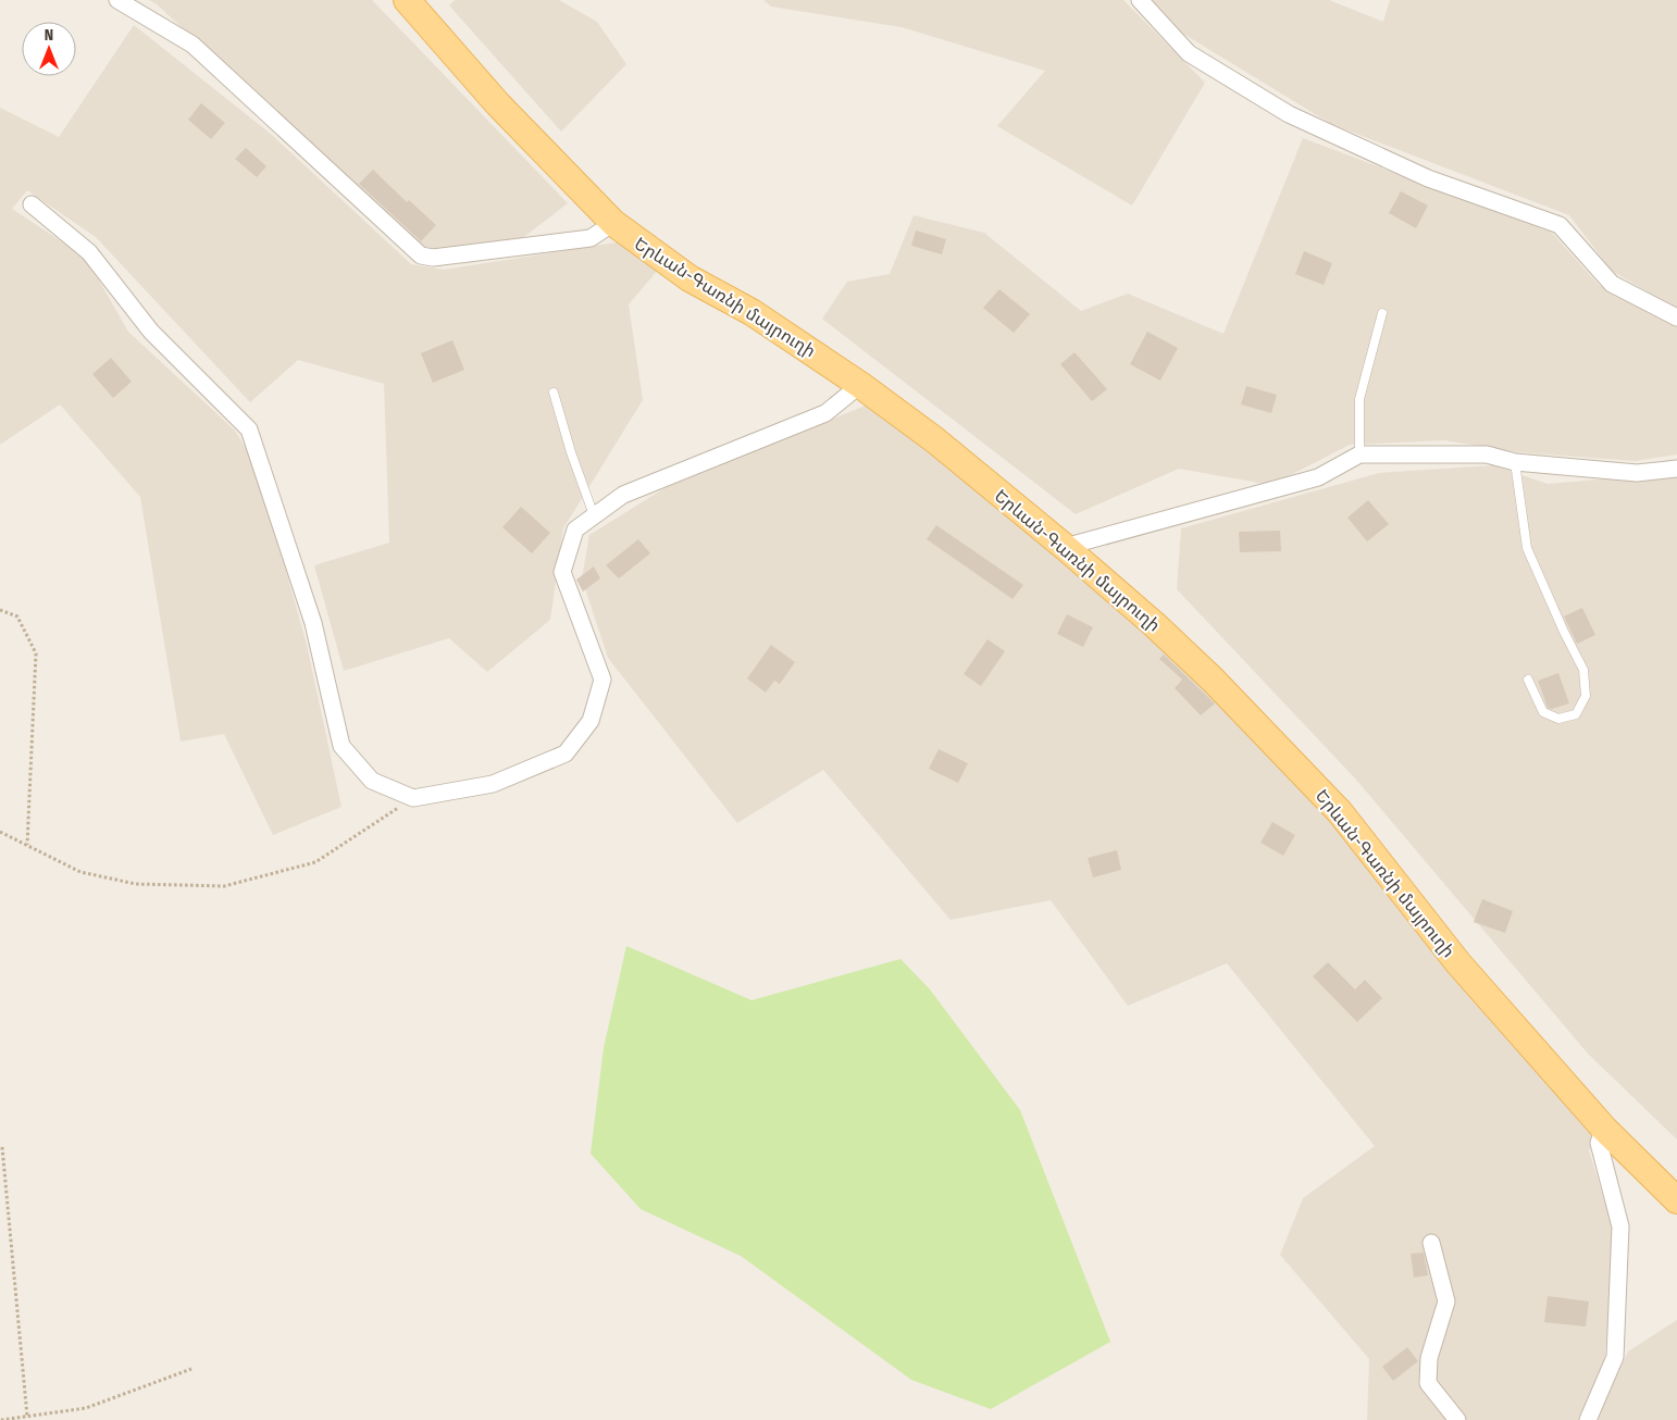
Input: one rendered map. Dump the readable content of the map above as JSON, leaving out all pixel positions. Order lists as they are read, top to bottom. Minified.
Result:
{"streets":{"main road":["Երևան-Գառնի մայրուղի"]},"north":"top"}
